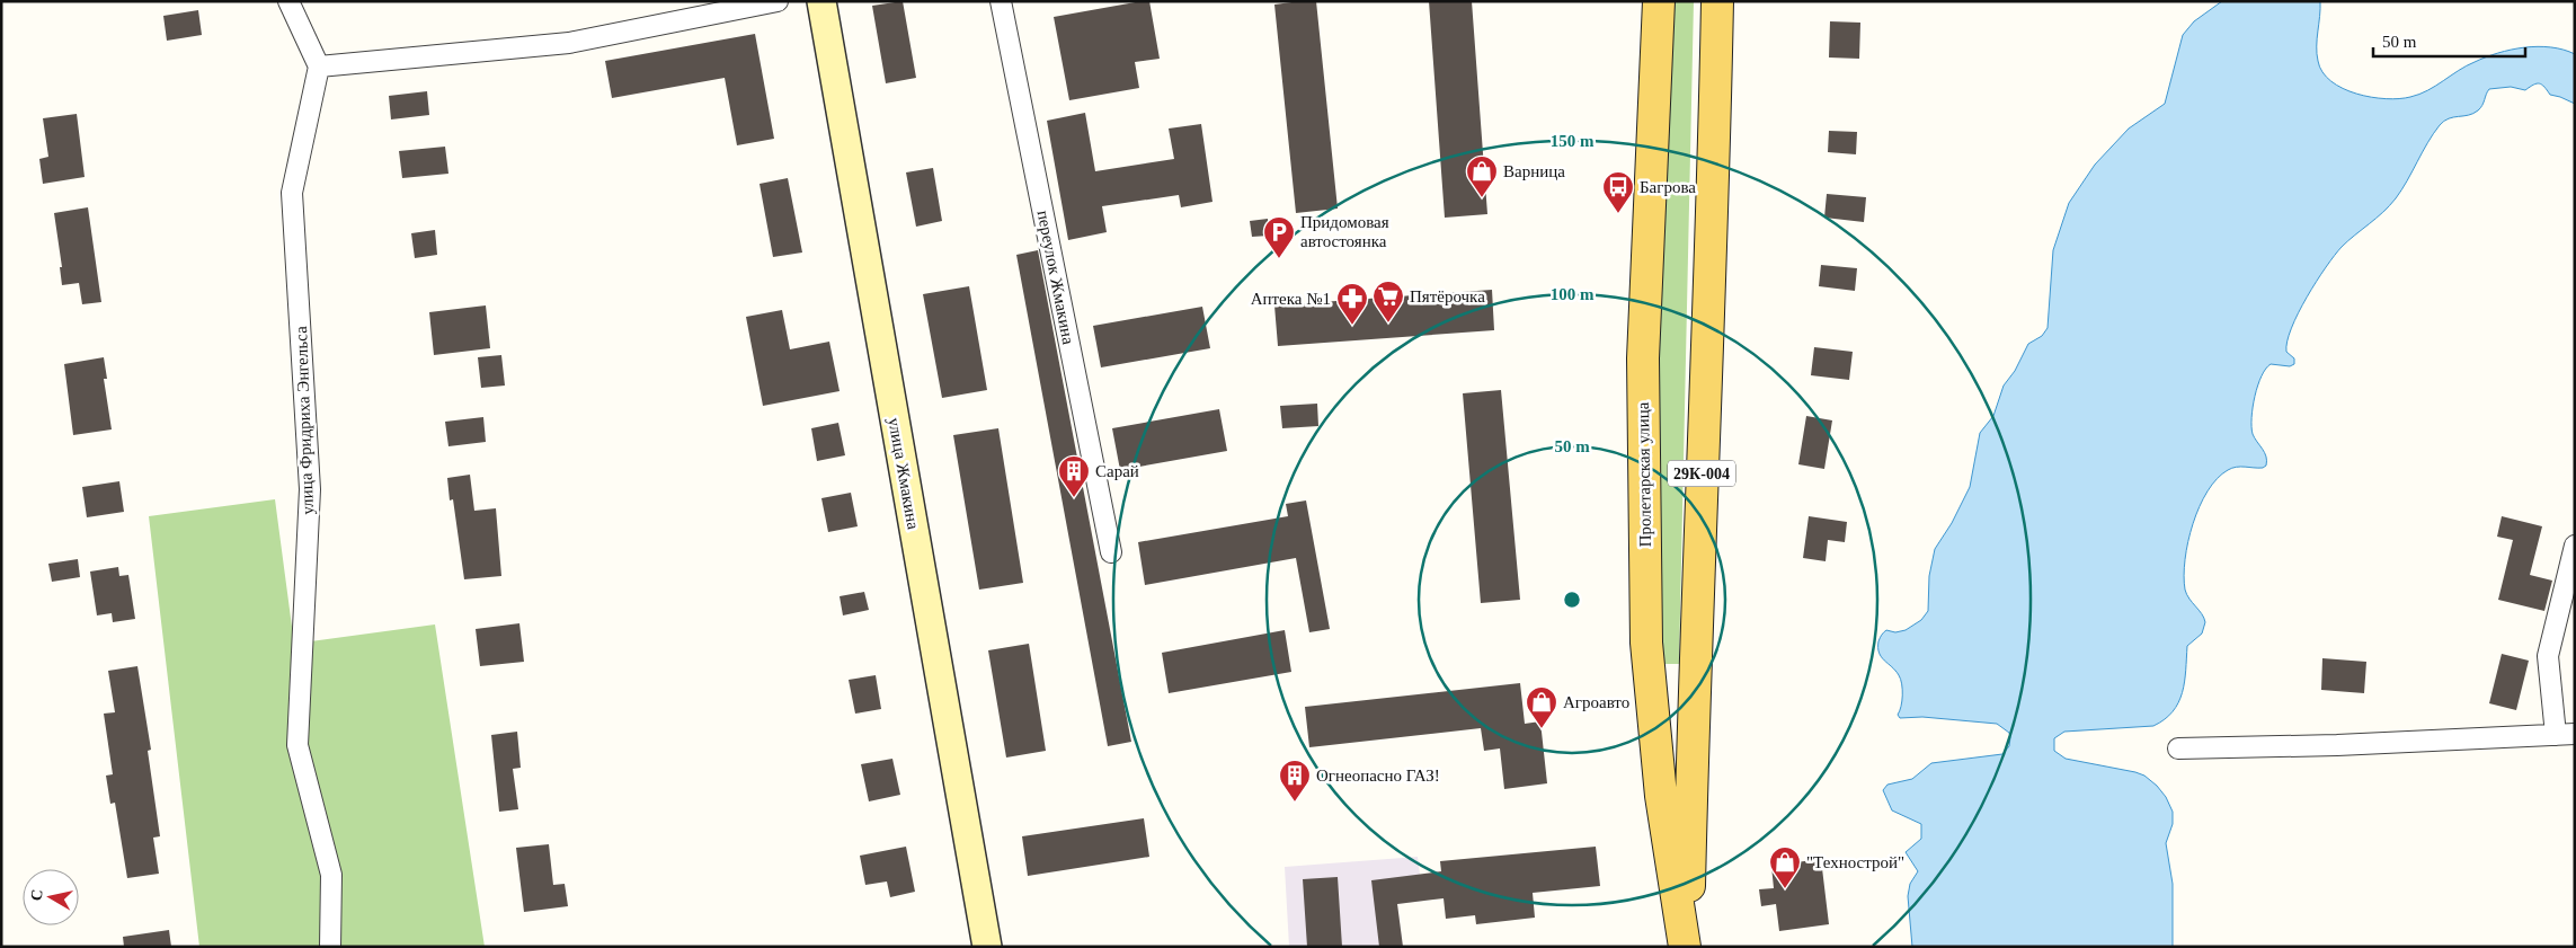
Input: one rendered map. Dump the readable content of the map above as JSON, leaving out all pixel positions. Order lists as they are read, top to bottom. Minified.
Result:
{"streets":{"main road":["29К-004","Пролетарская улица"],"street":["переулок Жмакина","улица Фридриха Энгельса","улица Жмакина"]},"places":{"shop":["Варница","Агроавто","\"Технострой\""],"bus stop":["Багрова"],"parking":["Придомовая автостоянка"],"supermarket":["Пятёрочка"],"pharmacy":["Аптека №1"],"building":["Сарай","Огнеопасно ГАЗ!"]},"scale_bar":"50 m","north":"left","rings":["150 m","100 m","50 m"]}
